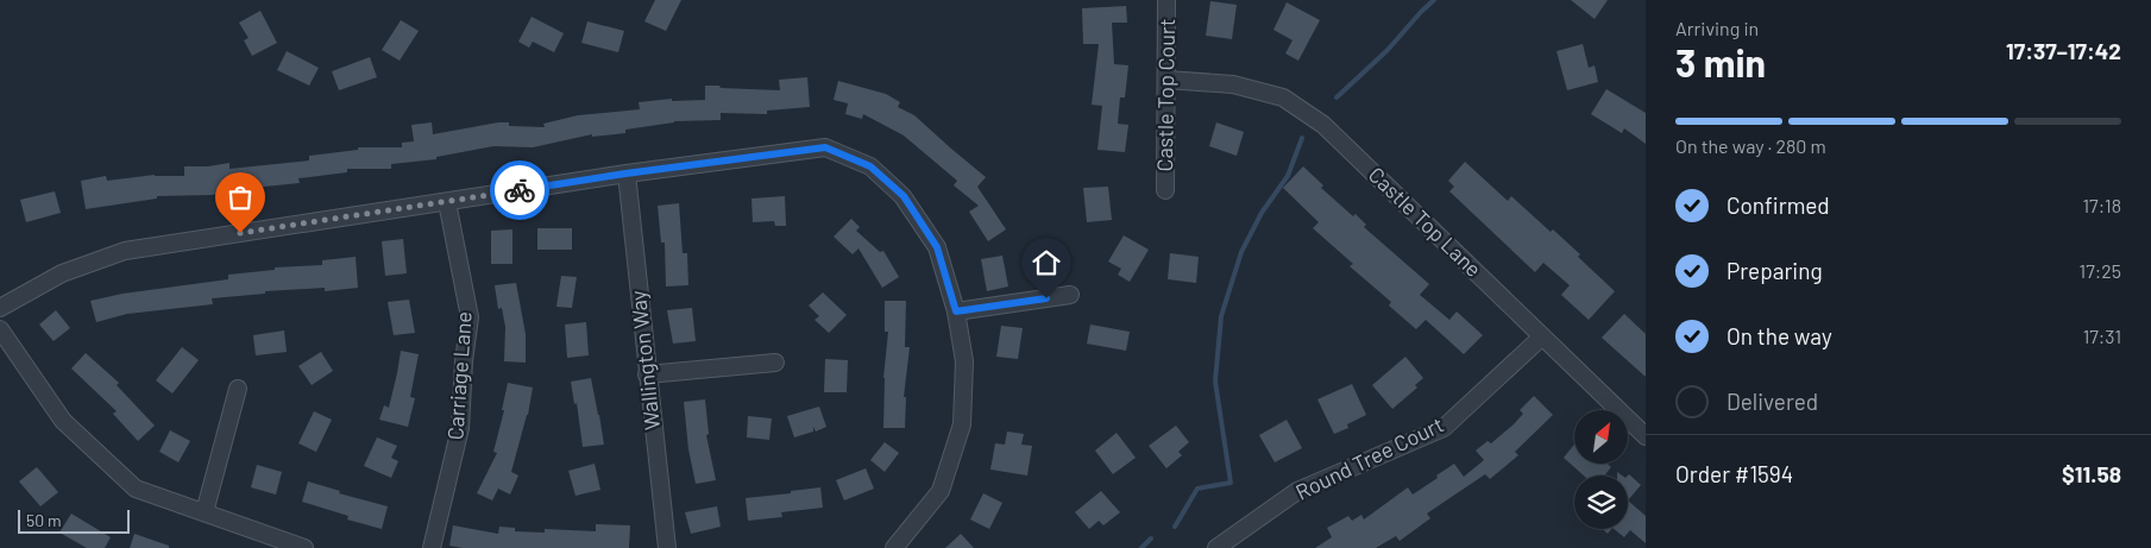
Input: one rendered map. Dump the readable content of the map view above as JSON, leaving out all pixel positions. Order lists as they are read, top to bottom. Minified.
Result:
{"streets":{"street":["Castle Top Court","Castle Top Lane","Wallington Way","Carriage Lane","Round Tree Court"]},"crossings":[["Castle Top Court","Castle Top Lane"],["Castle Top Lane","Round Tree Court"]],"scale_bar":"50 m","north":"top right","page":{"heading":["3 min","Arriving in","17:37–17:42"],"panel":["Order #1594","$11.58"],"bar":"On the way · 280 m","list":[["Confirmed","17:18"],["Preparing","17:25"],["On the way","17:31"],"Delivered"],"scale":"50 m"}}
